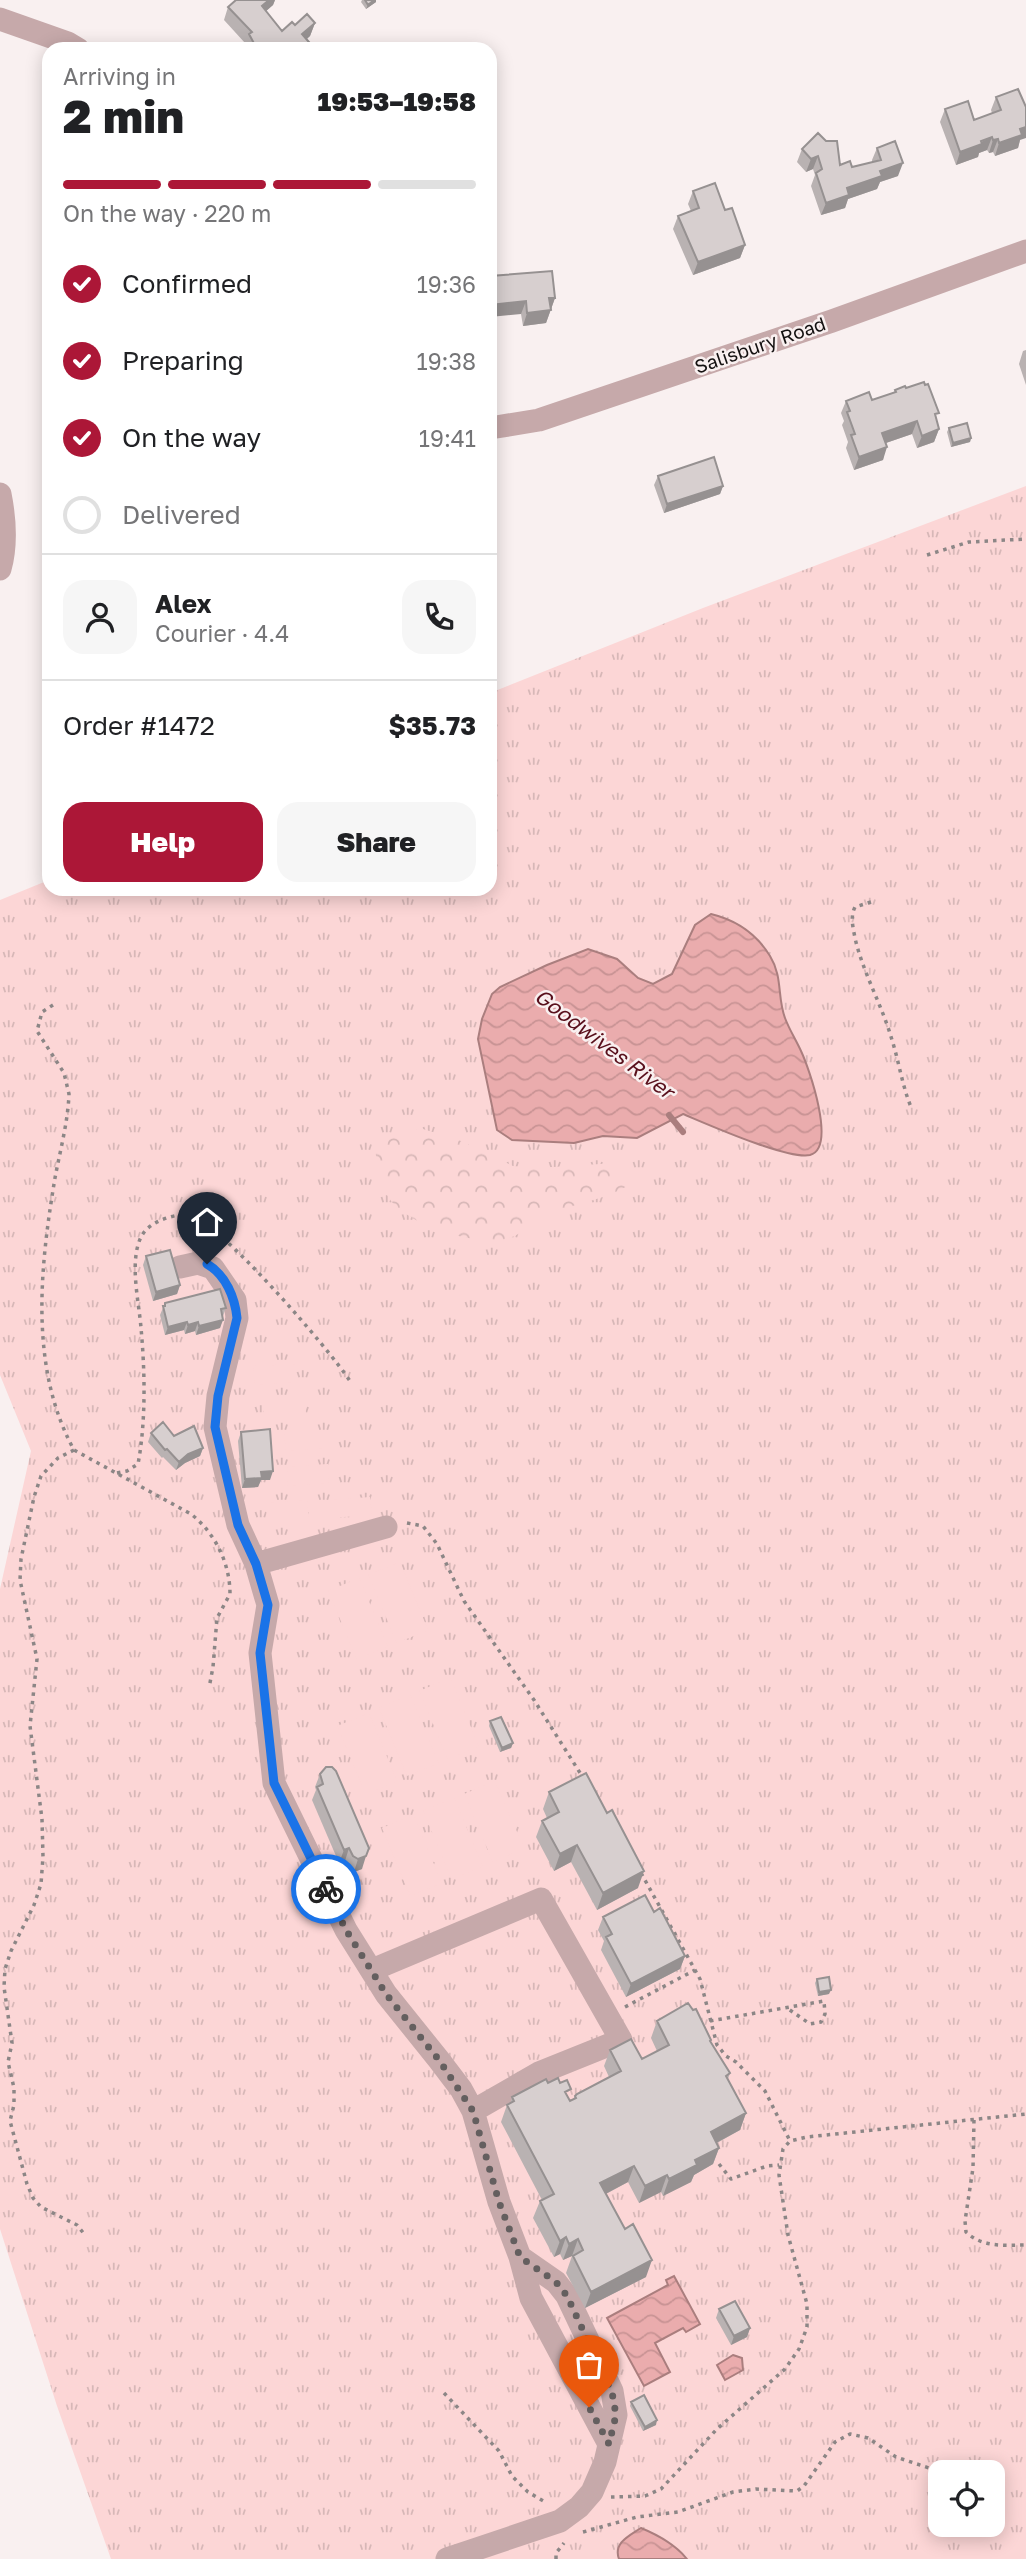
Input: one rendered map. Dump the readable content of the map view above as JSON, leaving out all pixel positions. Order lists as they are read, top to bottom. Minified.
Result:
{"streets":{"street":["Salisbury Road"]},"water":["Goodwives River"],"page":{"heading":["2 min","Arriving in","19:53–19:58"],"panel":["Alex","Courier · 4.4","Order #1472","$35.73"],"bar":"On the way · 220 m","list":[["Confirmed","19:36"],["Preparing","19:38"],["On the way","19:41"],"Delivered"],"buttons":["Help","Share"]}}
